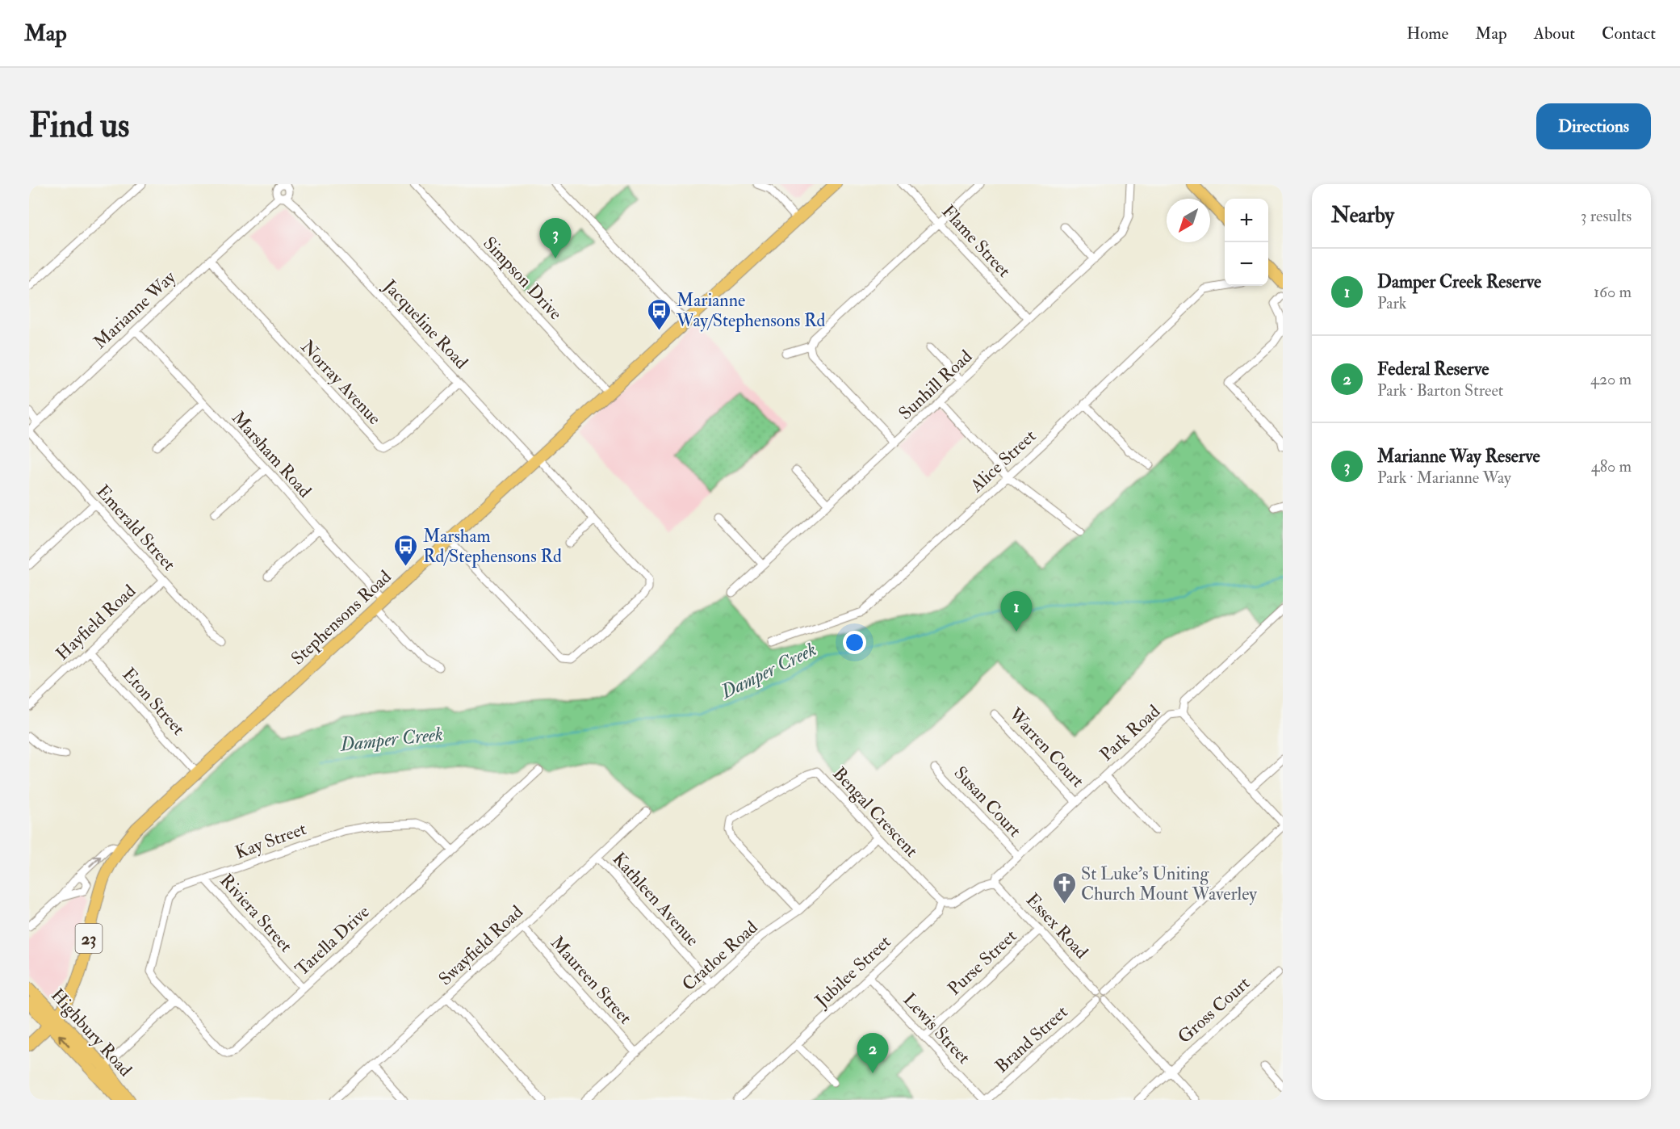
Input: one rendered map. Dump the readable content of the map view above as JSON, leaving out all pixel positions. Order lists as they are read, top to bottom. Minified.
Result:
{"streets":{"main road":["Stephensons Road","23","Highbury Road"],"street":["Flame Street","Simpson Drive","Marianne Way","Jacqueline Road","Norray Avenue","Sunhill Road","Marsham Road","Alice Street","Emerald Street","Hayfield Road","Eton Street","Park Road","Warren Court","Susan Court","Bengal Crescent","Kay Street","Kathleen Avenue","Riviera Street","Essex Road","Tarella Drive","Swayfield Road","Cratloe Road","Purse Street","Jubilee Street","Maureen Street","Gross Court","Lewis Street","Brand Street"]},"crossings":[["Flame Street","Sunhill Road"],["Simpson Drive","Stephensons Road"],["Marianne Way","Jacqueline Road"],["Marianne Way","Norray Avenue"],["Marianne Way","Marsham Road"],["Marianne Way","Emerald Street"],["Jacqueline Road","Norray Avenue"],["Jacqueline Road","Stephensons Road"],["Marsham Road","Stephensons Road"],["Emerald Street","Hayfield Road"],["Stephensons Road","Eton Street"],["Stephensons Road","23"],["Stephensons Road","Highbury Road"],["Hayfield Road","Eton Street"],["Park Road","Warren Court"],["Park Road","Susan Court"],["Park Road","Essex Road"],["Bengal Crescent","Cratloe Road"],["Bengal Crescent","Jubilee Street"],["Kay Street","Riviera Street"],["Kay Street","Tarella Drive"],["Kathleen Avenue","Swayfield Road"],["Kathleen Avenue","Cratloe Road"],["Riviera Street","Tarella Drive"],["Essex Road","Purse Street"],["Essex Road","Brand Street"],["23","Highbury Road"],["Swayfield Road","Maureen Street"],["Cratloe Road","Maureen Street"],["Purse Street","Lewis Street"],["Jubilee Street","Lewis Street"],["Lewis Street","Brand Street"]],"water":["Damper Creek"],"places":{"bus stop":["Marianne Way/Stephensons Rd","Marsham Rd/Stephensons Rd"],"church":["St Luke's Uniting Church Mount Waverley"]},"north":"bottom left","page":{"header":"Map","nav":["Home","Map","About","Contact"],"buttons":"Directions","title":"Find us","heading":["Nearby","3 results"],"map_buttons":["+","−"],"pins":["3","1","2"],"list":[{"mark":"1","name":"Damper Creek Reserve","note":"Park","value":"160 m"},{"mark":"2","name":"Federal Reserve","note":"Park · Barton Street","value":"420 m"},{"mark":"3","name":"Marianne Way Reserve","note":"Park · Marianne Way","value":"480 m"}]}}
